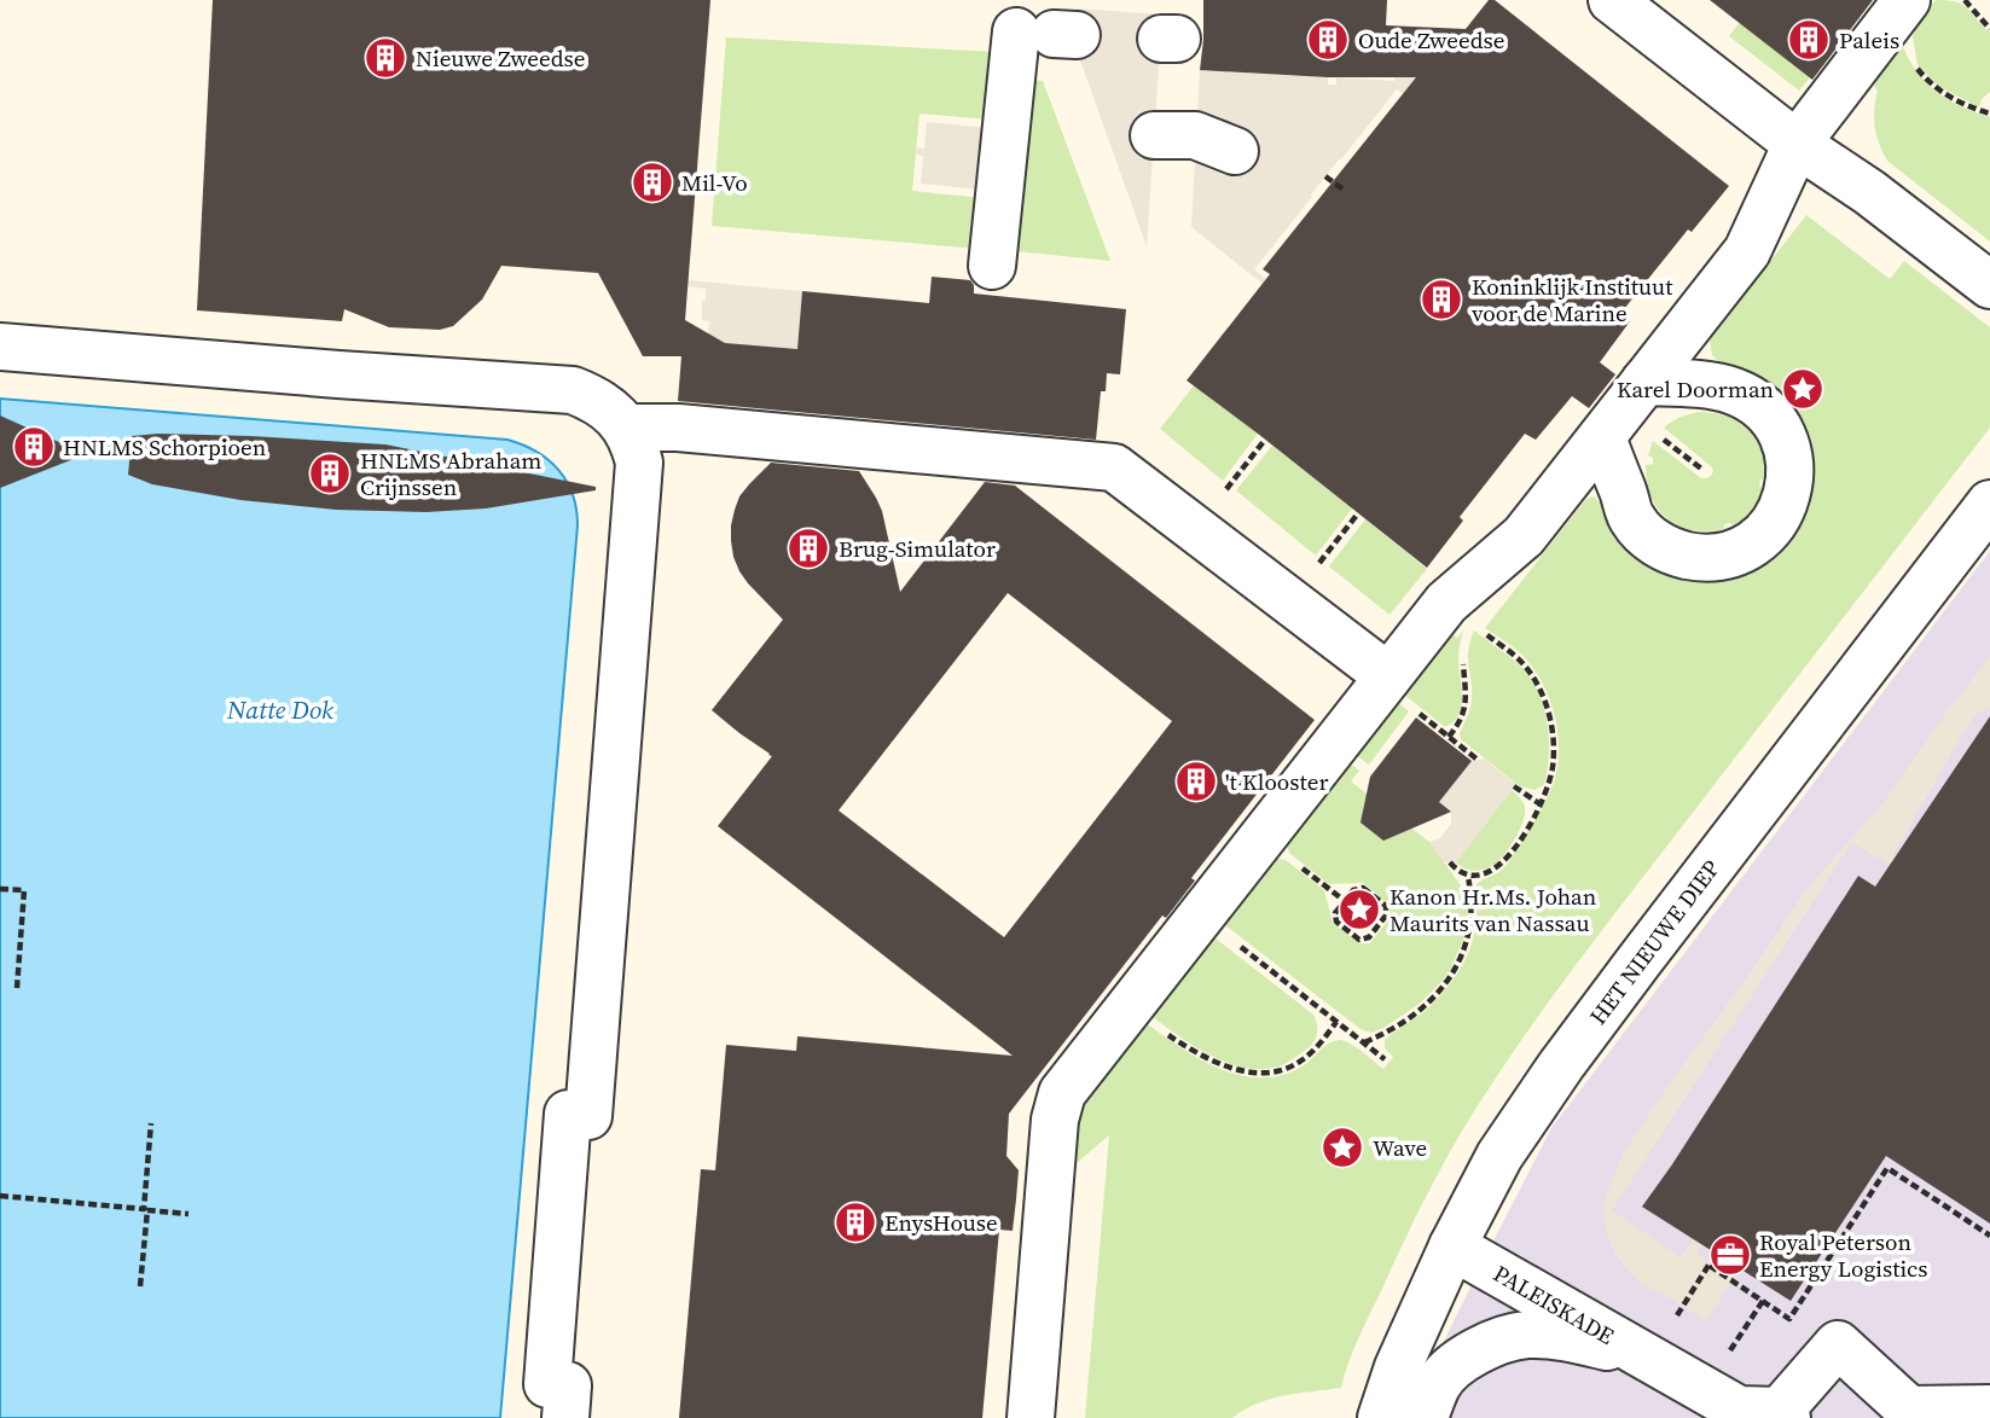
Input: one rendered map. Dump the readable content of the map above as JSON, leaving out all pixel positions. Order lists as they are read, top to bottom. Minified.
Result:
{"streets":{"street":["HET NIEUWE DIEP","PALEISKADE"]},"crossings":[["HET NIEUWE DIEP","PALEISKADE"]],"water":["Natte Dok"],"places":{"building":["Oude Zweedse","Paleis","Nieuwe Zweedse","Mil-Vo","Koninklijk Instituut voor de Marine","HNLMS Schorpioen","HNLMS Abraham Crijnssen","Brug-Simulator","'t Klooster","EnysHouse"],"place":["Karel Doorman","Kanon Hr.Ms. Johan Maurits van Nassau","Wave"],"office":["Royal Peterson Energy Logistics"]}}
